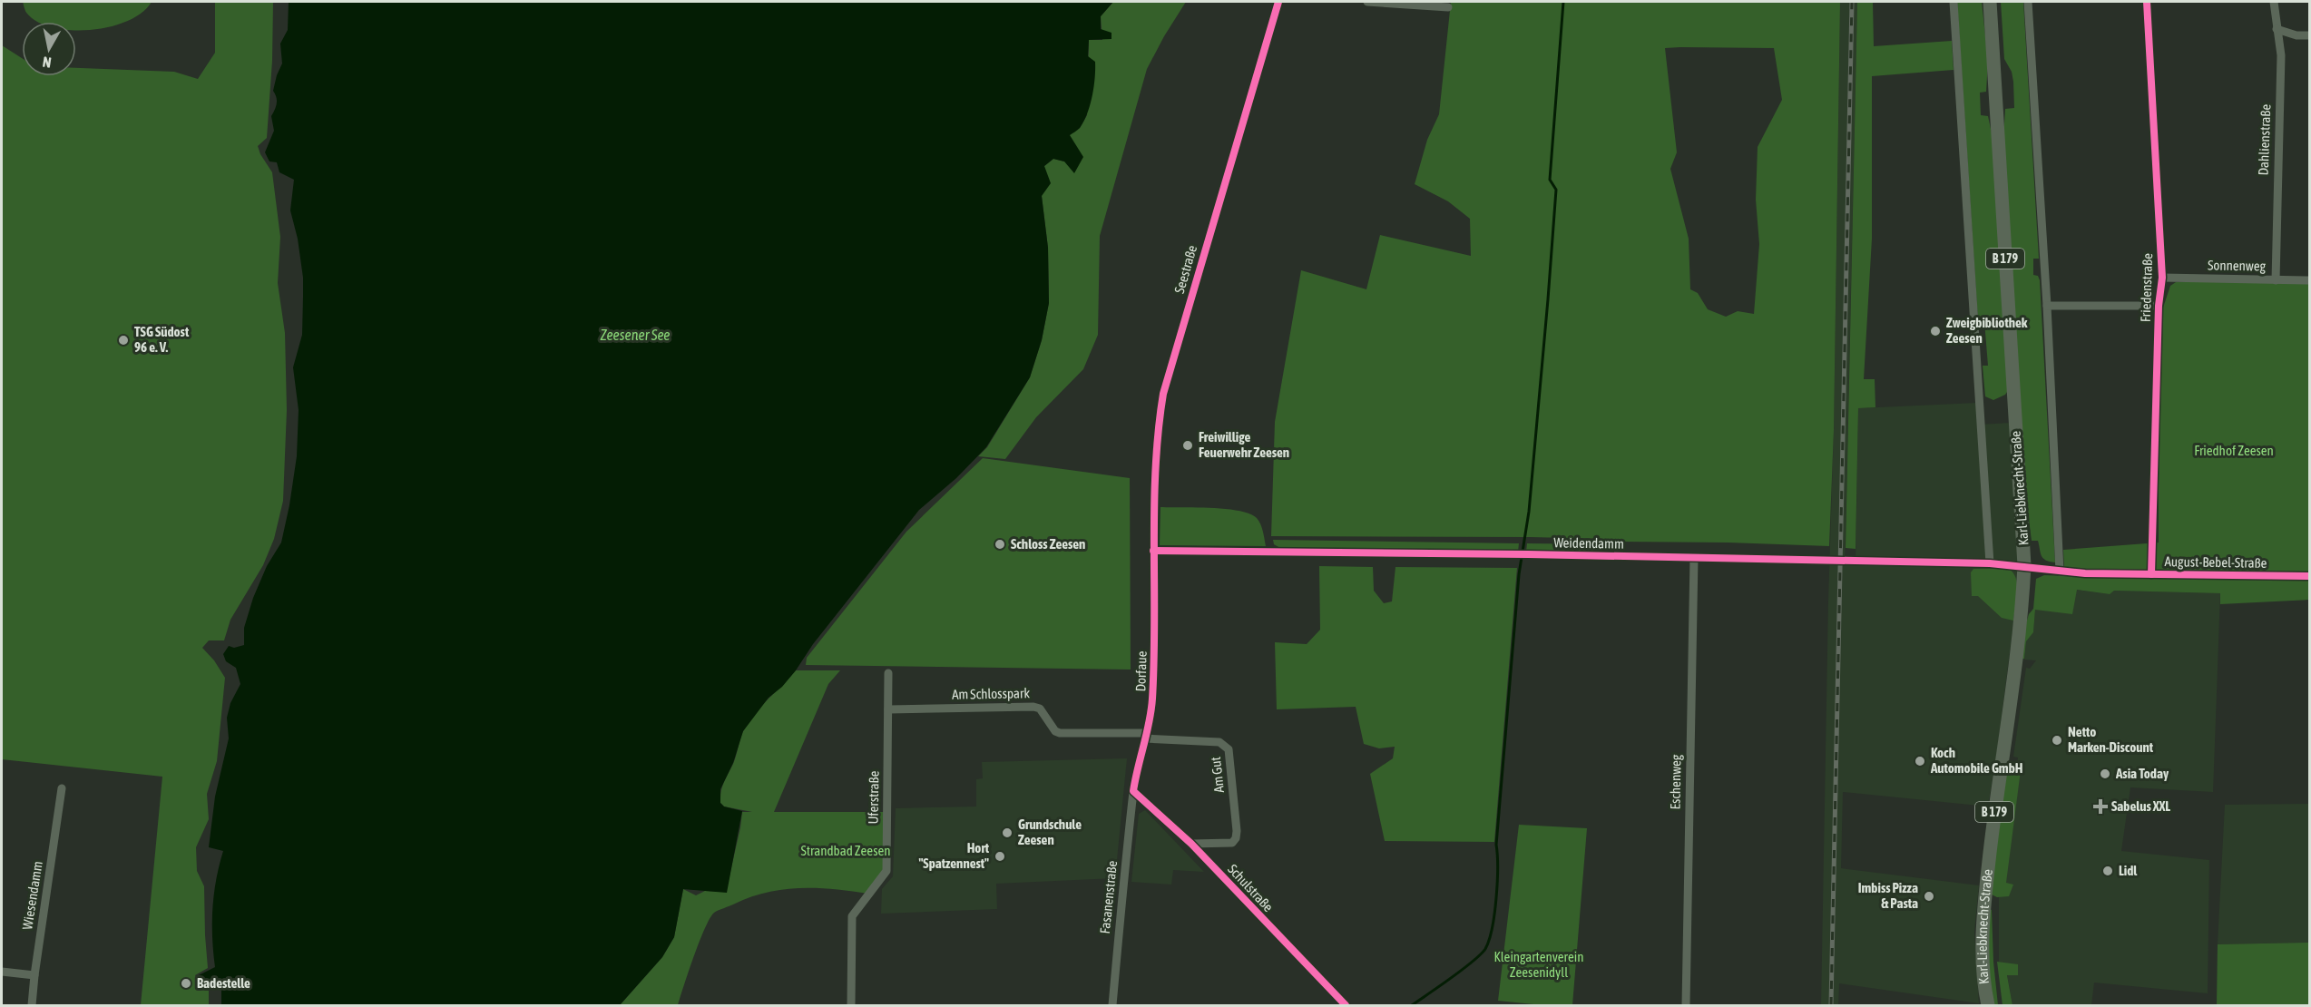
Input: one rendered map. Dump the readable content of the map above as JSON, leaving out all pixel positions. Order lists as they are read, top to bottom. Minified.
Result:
{"streets":{"main road":["B 179","Karl-Liebknecht-Straße"],"street":["Dahlienstraße","Sonnenweg","Seestraße","Friedenstraße","Weidendamm","August-Bebel-Straße","Dorfaue","Am Schlosspark","Am Gut","Eschenweg","Uferstraße","Schulstraße","Wiesendamm","Fasanenstraße"]},"crossings":[["Dahlienstraße","Sonnenweg"],["Sonnenweg","Friedenstraße"],["Seestraße","Weidendamm"],["Seestraße","Dorfaue"],["Friedenstraße","August-Bebel-Straße"],["Karl-Liebknecht-Straße","Weidendamm"],["Karl-Liebknecht-Straße","August-Bebel-Straße"],["Weidendamm","August-Bebel-Straße"],["Weidendamm","Dorfaue"],["Weidendamm","Eschenweg"],["Dorfaue","Am Schlosspark"],["Dorfaue","Am Gut"],["Dorfaue","Schulstraße"],["Dorfaue","Fasanenstraße"],["Am Schlosspark","Am Gut"],["Am Schlosspark","Uferstraße"],["Am Gut","Schulstraße"],["Schulstraße","Fasanenstraße"]],"water":["Zeesener See"],"parks":["Friedhof Zeesen","Strandbad Zeesen","Kleingartenverein Zeesenidyll"],"places":{"other":["Zweigbibliothek Zeesen","TSG Südost 96 e. V.","Freiwillige Feuerwehr Zeesen","Schloss Zeesen","Netto Marken-Discount","Koch Automobile GmbH","Asia Today","Grundschule Zeesen","Hort \"Spatzennest\"","Lidl","Imbiss Pizza & Pasta","Badestelle"],"health":["Sabelus XXL"]},"north":"bottom"}
